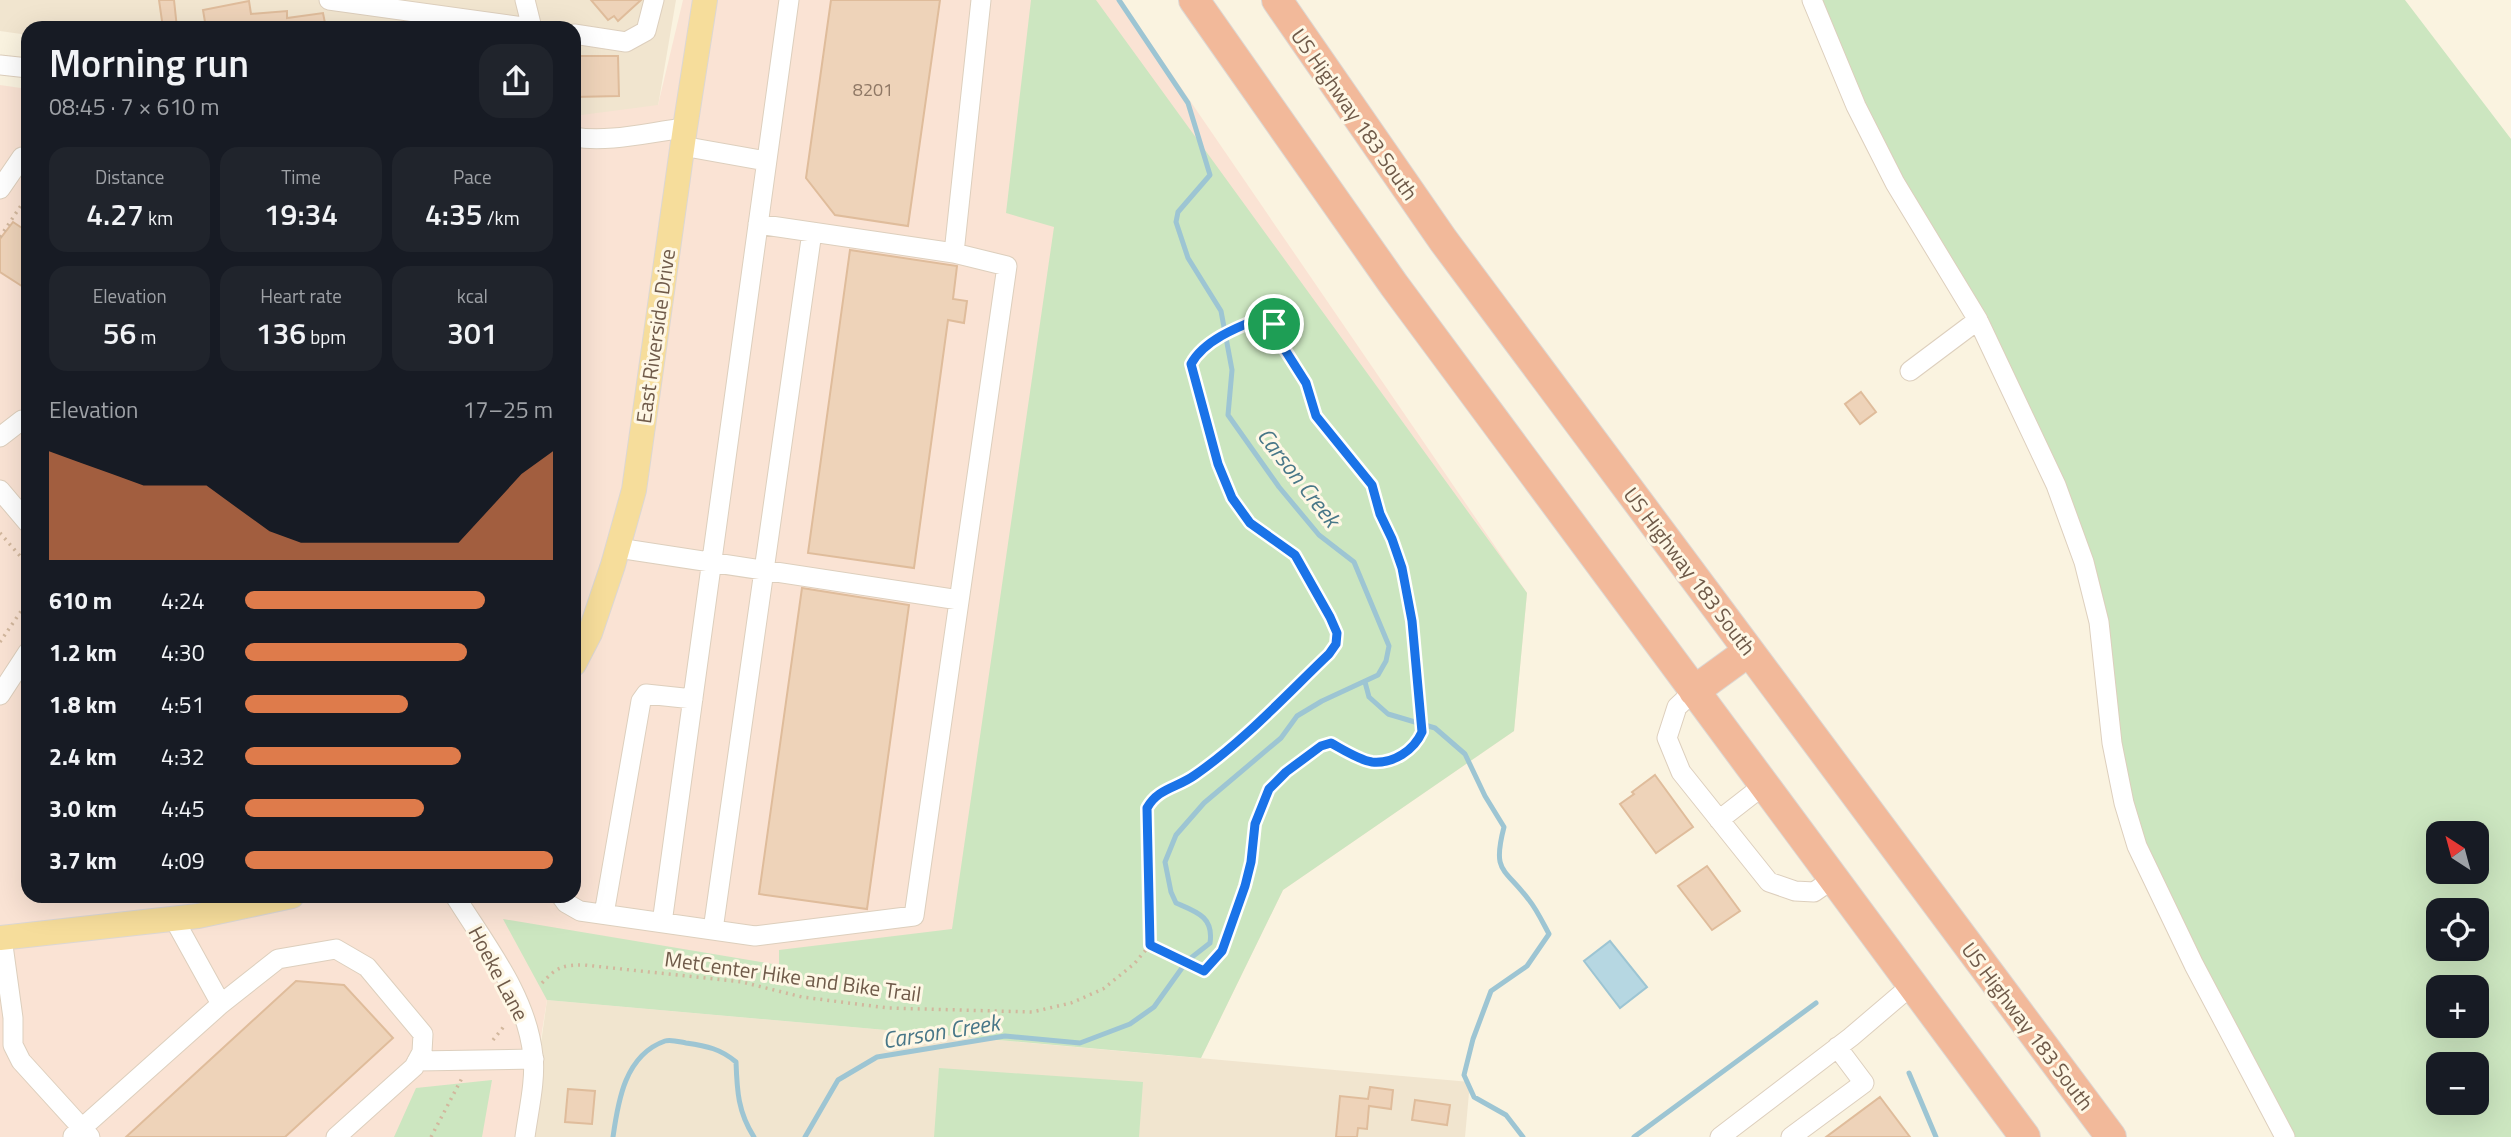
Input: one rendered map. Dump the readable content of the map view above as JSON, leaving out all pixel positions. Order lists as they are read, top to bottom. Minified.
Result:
{"streets":{"highway":["US Highway 183 South"],"main road":["East Riverside Drive"],"street":["Hoeke Lane"],"path":["MetCenter Hike and Bike Trail"]},"water":["Carson Creek"],"house_numbers":["8201"],"north":"top left","page":{"heading":["Morning run","08:45 · 7 × 610 m"],"stats":[["Distance","4.27 km"],["Time","19:34"],["Pace","4:35 /km"],["Elevation","56 m"],["Heart rate","136 bpm"],["kcal","301"]],"chart":["Elevation","17–25 m"],"list":[{"name":"610 m","note":"4:24"},{"name":"1.2 km","note":"4:30"},{"name":"1.8 km","note":"4:51"},{"name":"2.4 km","note":"4:32"},{"name":"3.0 km","note":"4:45"},{"name":"3.7 km","note":"4:09"}],"map_buttons":["+","−"]}}
